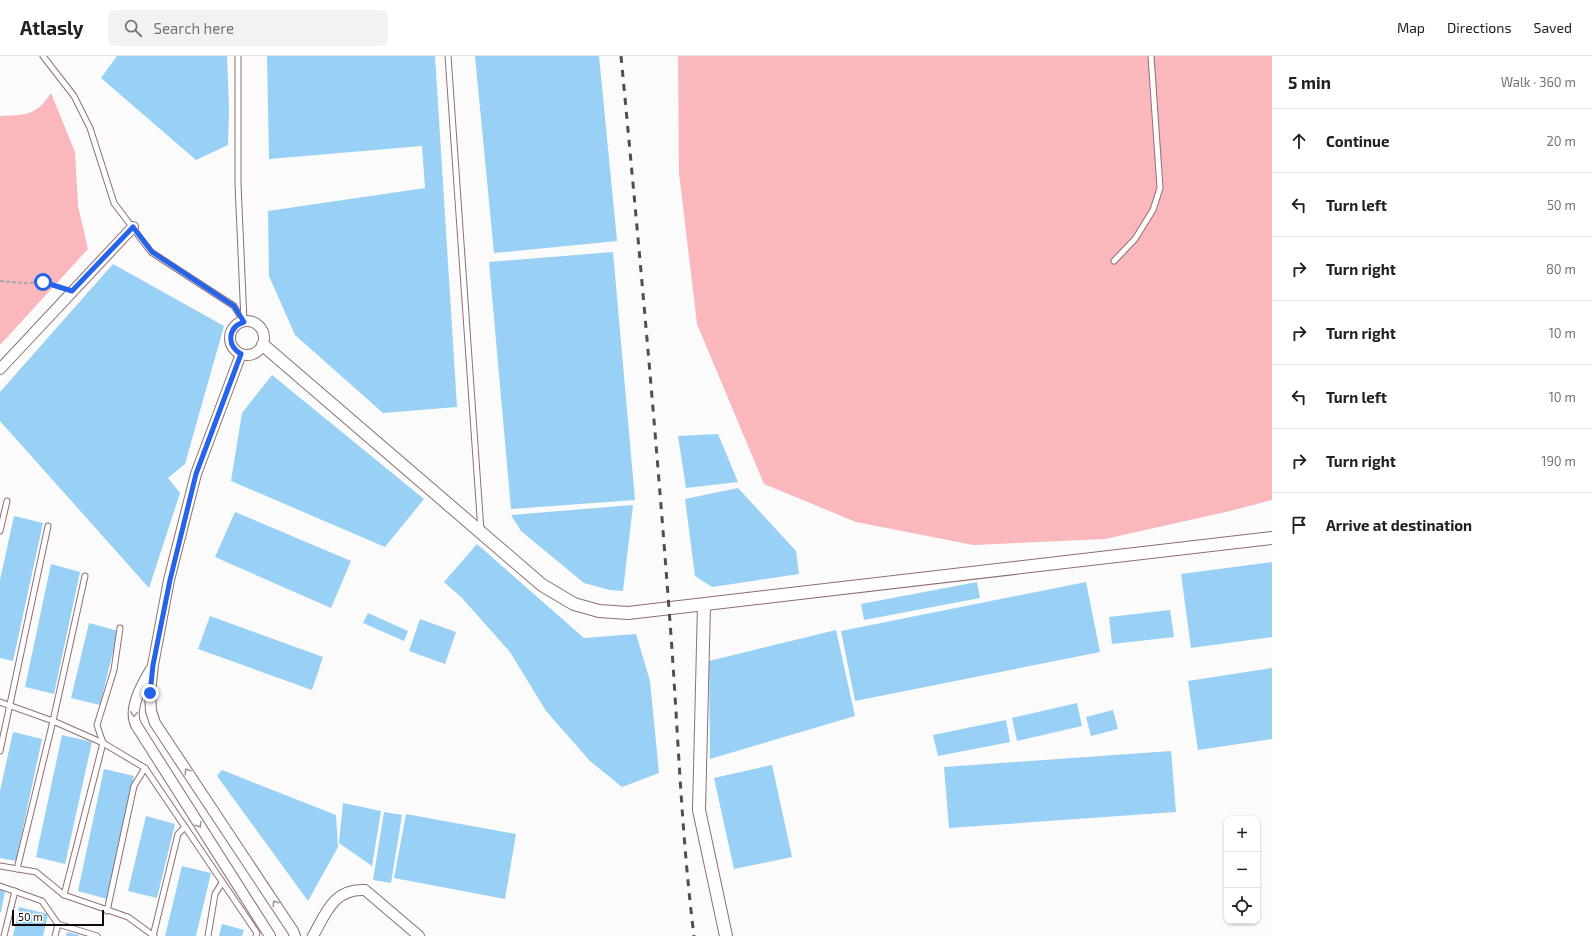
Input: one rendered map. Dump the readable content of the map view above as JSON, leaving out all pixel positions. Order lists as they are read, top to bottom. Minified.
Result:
{"scale_bar":"50 m","page":{"header":"Atlasly","search":"Search here","nav":["Map","Directions","Saved"],"heading":["5 min","Walk · 360 m"],"list":[["Continue","20 m"],["Turn left","50 m"],["Turn right","80 m"],["Turn right","10 m"],["Turn left","10 m"],["Turn right","190 m"],"Arrive at destination"],"map_buttons":["+","−"],"scale":"50 m"}}
